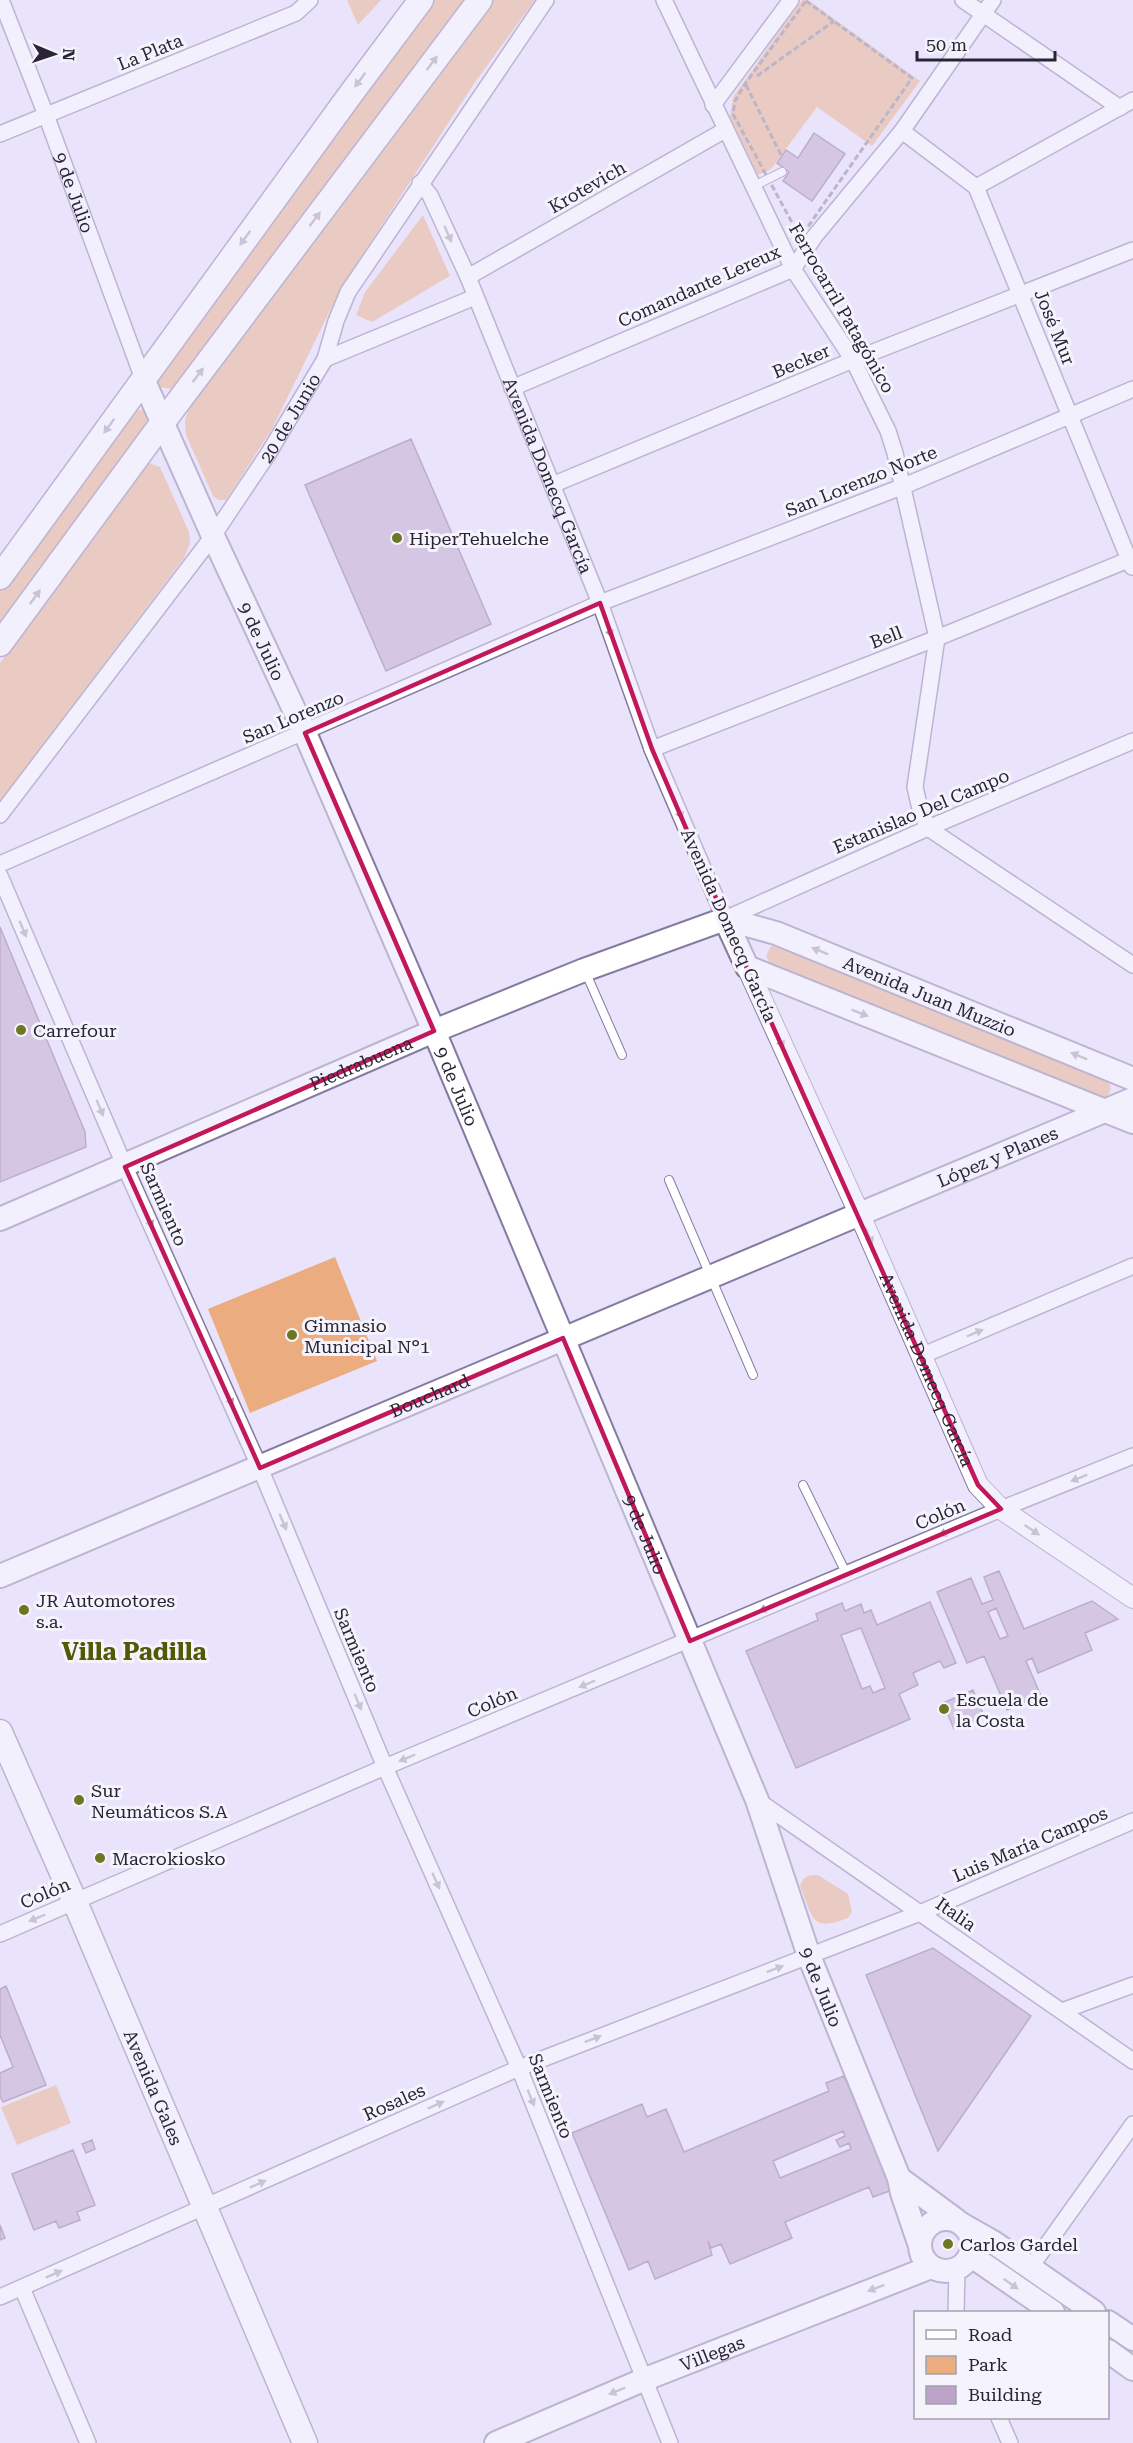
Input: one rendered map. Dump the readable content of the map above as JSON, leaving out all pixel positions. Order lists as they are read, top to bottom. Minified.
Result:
{"streets":{"main road":["9 de Julio","Avenida Domecq García","Avenida Juan Muzzio","Piedrabuena","López y Planes","Bouchard","Avenida Gales","Villegas"],"street":["La Plata","Krotevich","Comandante Lereux","Ferrocarril Patagónico","José Mur","Becker","20 de Junio","San Lorenzo Norte","Bell","San Lorenzo","Estanislao Del Campo","Sarmiento","Colón","Luis María Campos","Italia","Rosales"]},"crossings":[["La Plata","9 de Julio"],["Krotevich","Ferrocarril Patagónico"],["Krotevich","Avenida Domecq García"],["9 de Julio","20 de Junio"],["9 de Julio","San Lorenzo"],["9 de Julio","Piedrabuena"],["9 de Julio","Bouchard"],["9 de Julio","Colón"],["9 de Julio","Luis María Campos"],["9 de Julio","Italia"],["9 de Julio","Rosales"],["9 de Julio","Villegas"],["Comandante Lereux","Ferrocarril Patagónico"],["Comandante Lereux","Avenida Domecq García"],["Ferrocarril Patagónico","Becker"],["Ferrocarril Patagónico","San Lorenzo Norte"],["Ferrocarril Patagónico","Bell"],["Ferrocarril Patagónico","Estanislao Del Campo"],["José Mur","Becker"],["José Mur","San Lorenzo Norte"],["José Mur","Bell"],["Becker","Avenida Domecq García"],["20 de Junio","Avenida Domecq García"],["Avenida Domecq García","San Lorenzo Norte"],["Avenida Domecq García","Bell"],["Avenida Domecq García","San Lorenzo"],["Avenida Domecq García","Estanislao Del Campo"],["Avenida Domecq García","Avenida Juan Muzzio"],["Avenida Domecq García","Piedrabuena"],["Avenida Domecq García","López y Planes"],["Avenida Domecq García","Bouchard"],["Avenida Domecq García","Colón"],["San Lorenzo Norte","San Lorenzo"],["Estanislao Del Campo","Avenida Juan Muzzio"],["Estanislao Del Campo","Piedrabuena"],["Avenida Juan Muzzio","Piedrabuena"],["Piedrabuena","Sarmiento"],["López y Planes","Bouchard"],["Sarmiento","Bouchard"],["Sarmiento","Colón"],["Sarmiento","Rosales"],["Sarmiento","Villegas"],["Colón","Avenida Gales"],["Luis María Campos","Italia"],["Luis María Campos","Rosales"],["Avenida Gales","Rosales"]],"one_way":["Avenida Domecq García","Sarmiento","Colón","Rosales","Villegas"],"districts":["Villa Padilla"],"places":["HiperTehuelche","Carrefour","Gimnasio Municipal N°1","JR Automotores s.a.","Escuela de la Costa","Sur Neumáticos S.A","Macrokiosko","Carlos Gardel"],"legend":["Road","Park","Building"],"scale_bar":"50 m","north":"right"}
